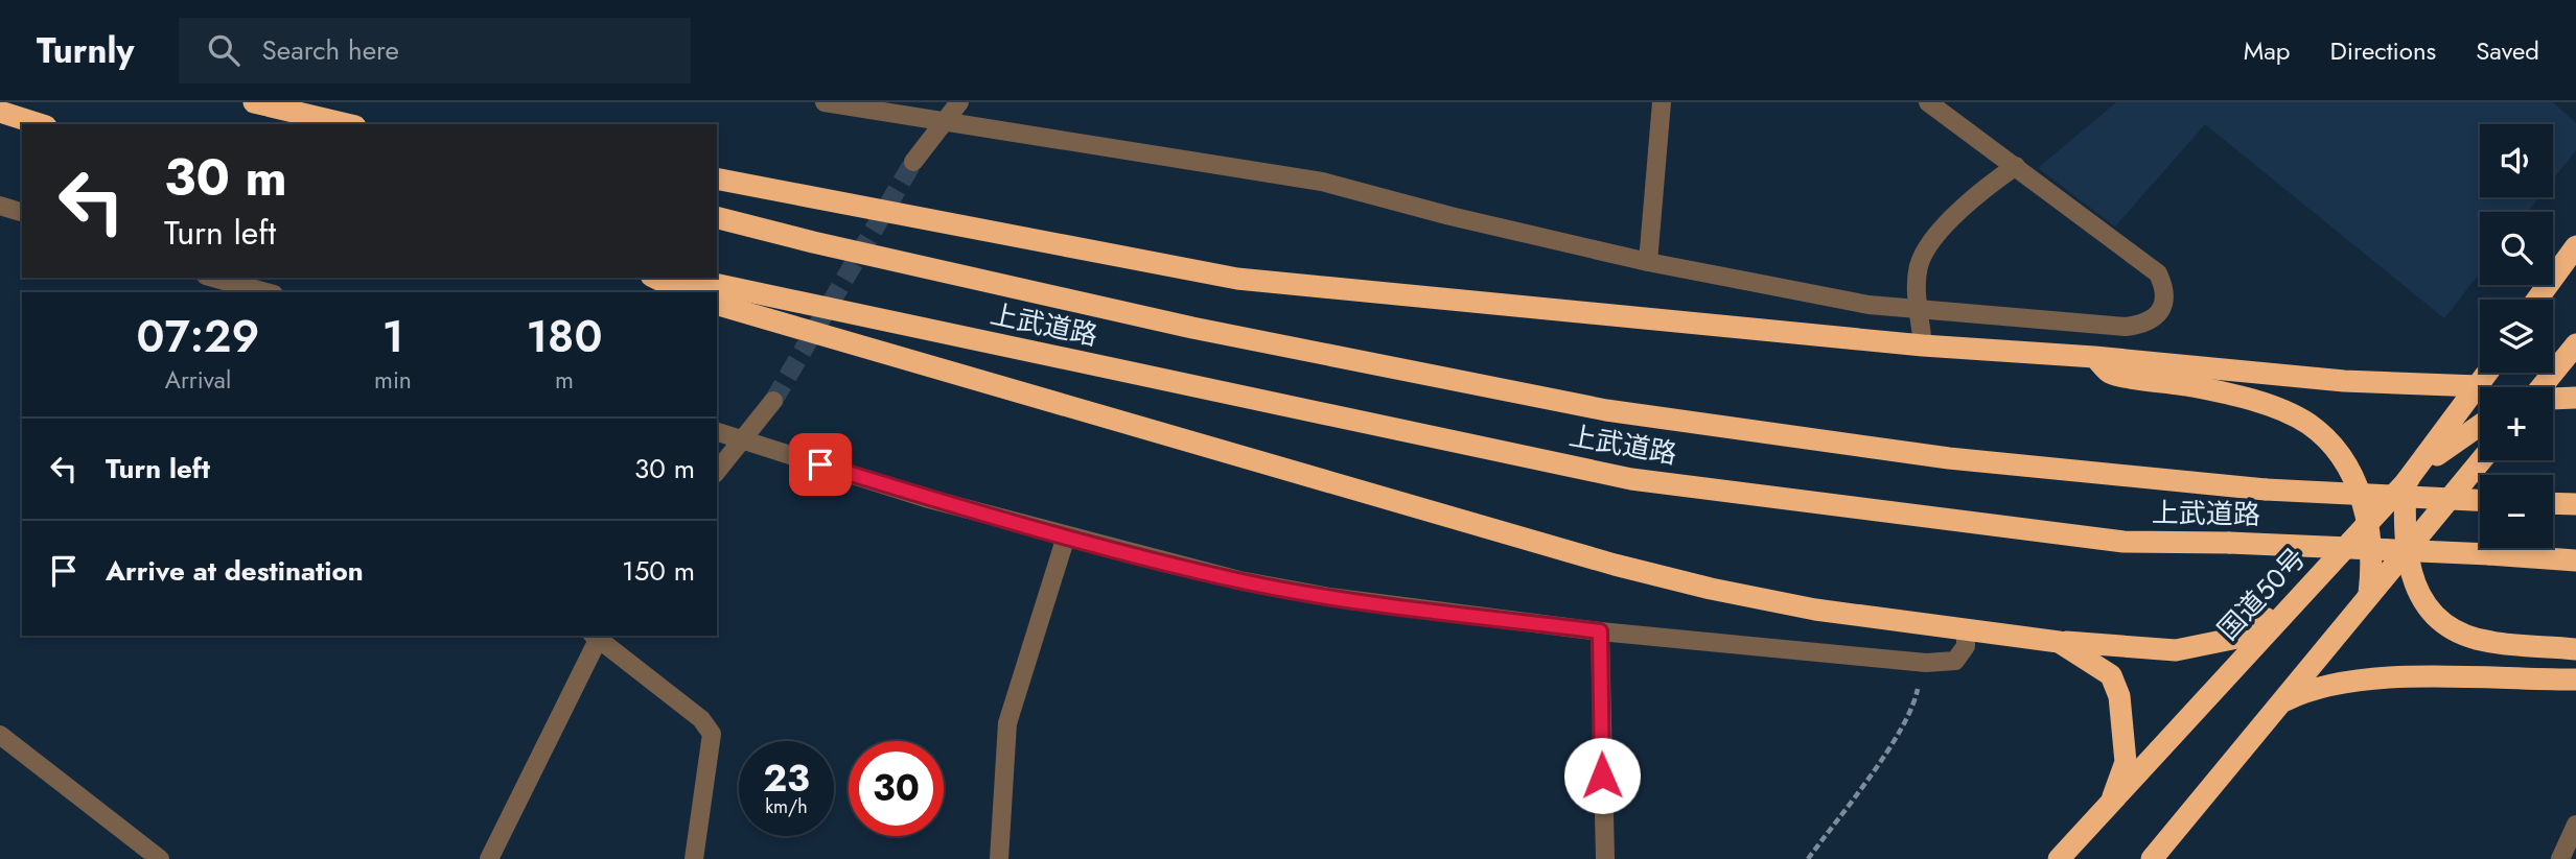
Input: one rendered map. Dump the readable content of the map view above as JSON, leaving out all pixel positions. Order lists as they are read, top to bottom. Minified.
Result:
{"streets":{"highway":["上武道路","国道50号"]},"page":{"header":"Turnly","search":"Search here","nav":["Map","Directions","Saved"],"map_buttons":["+","−"],"turn":["30 m","Turn left"],"eta":["07:29","Arrival","1","min","180","m"],"list":[{"name":"Turn left","value":"30 m"},{"name":"Arrive at destination","value":"150 m"}],"speed":"23 km/h","limit":"30"}}
